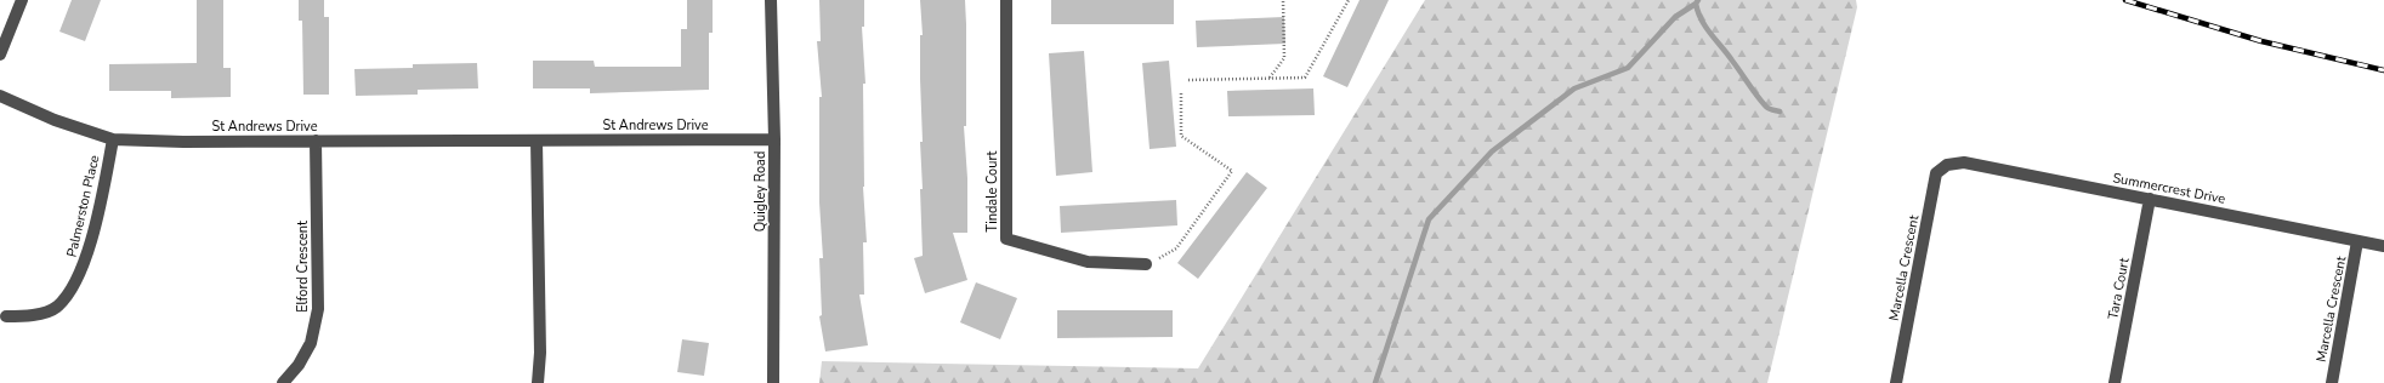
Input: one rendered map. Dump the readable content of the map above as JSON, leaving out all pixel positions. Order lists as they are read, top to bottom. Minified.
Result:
{"streets":{"street":["St Andrews Drive","Summercrest Drive","Quigley Road","Tindale Court","Palmerston Place","Elford Crescent","Marcella Crescent","Tara Court"]},"crossings":[["St Andrews Drive","Quigley Road"],["St Andrews Drive","Palmerston Place"],["St Andrews Drive","Elford Crescent"],["Summercrest Drive","Marcella Crescent"],["Summercrest Drive","Tara Court"]]}
